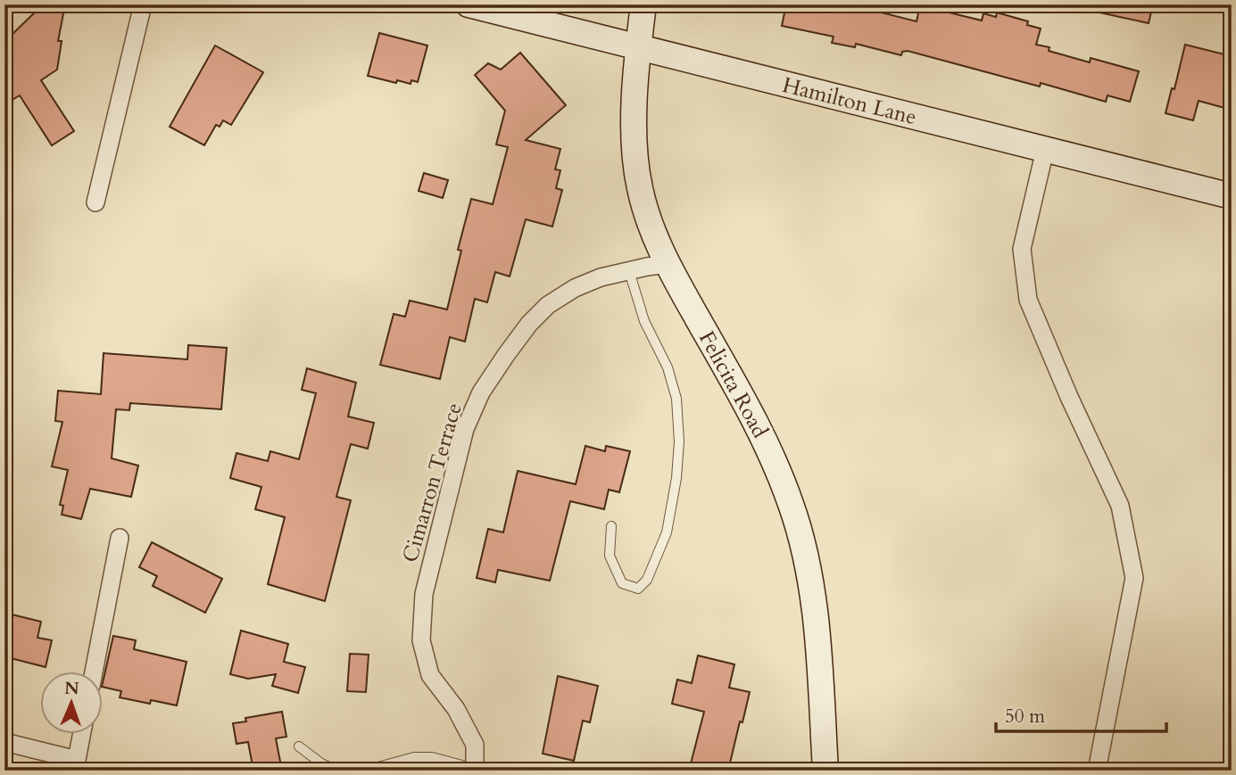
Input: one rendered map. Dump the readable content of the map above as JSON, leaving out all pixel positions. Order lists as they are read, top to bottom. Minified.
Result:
{"streets":{"main road":["Hamilton Lane","Felicita Road"],"street":["Cimarron Terrace"]},"crossings":[["Hamilton Lane","Felicita Road"],["Felicita Road","Cimarron Terrace"]],"scale_bar":"50 m","north":"top"}
